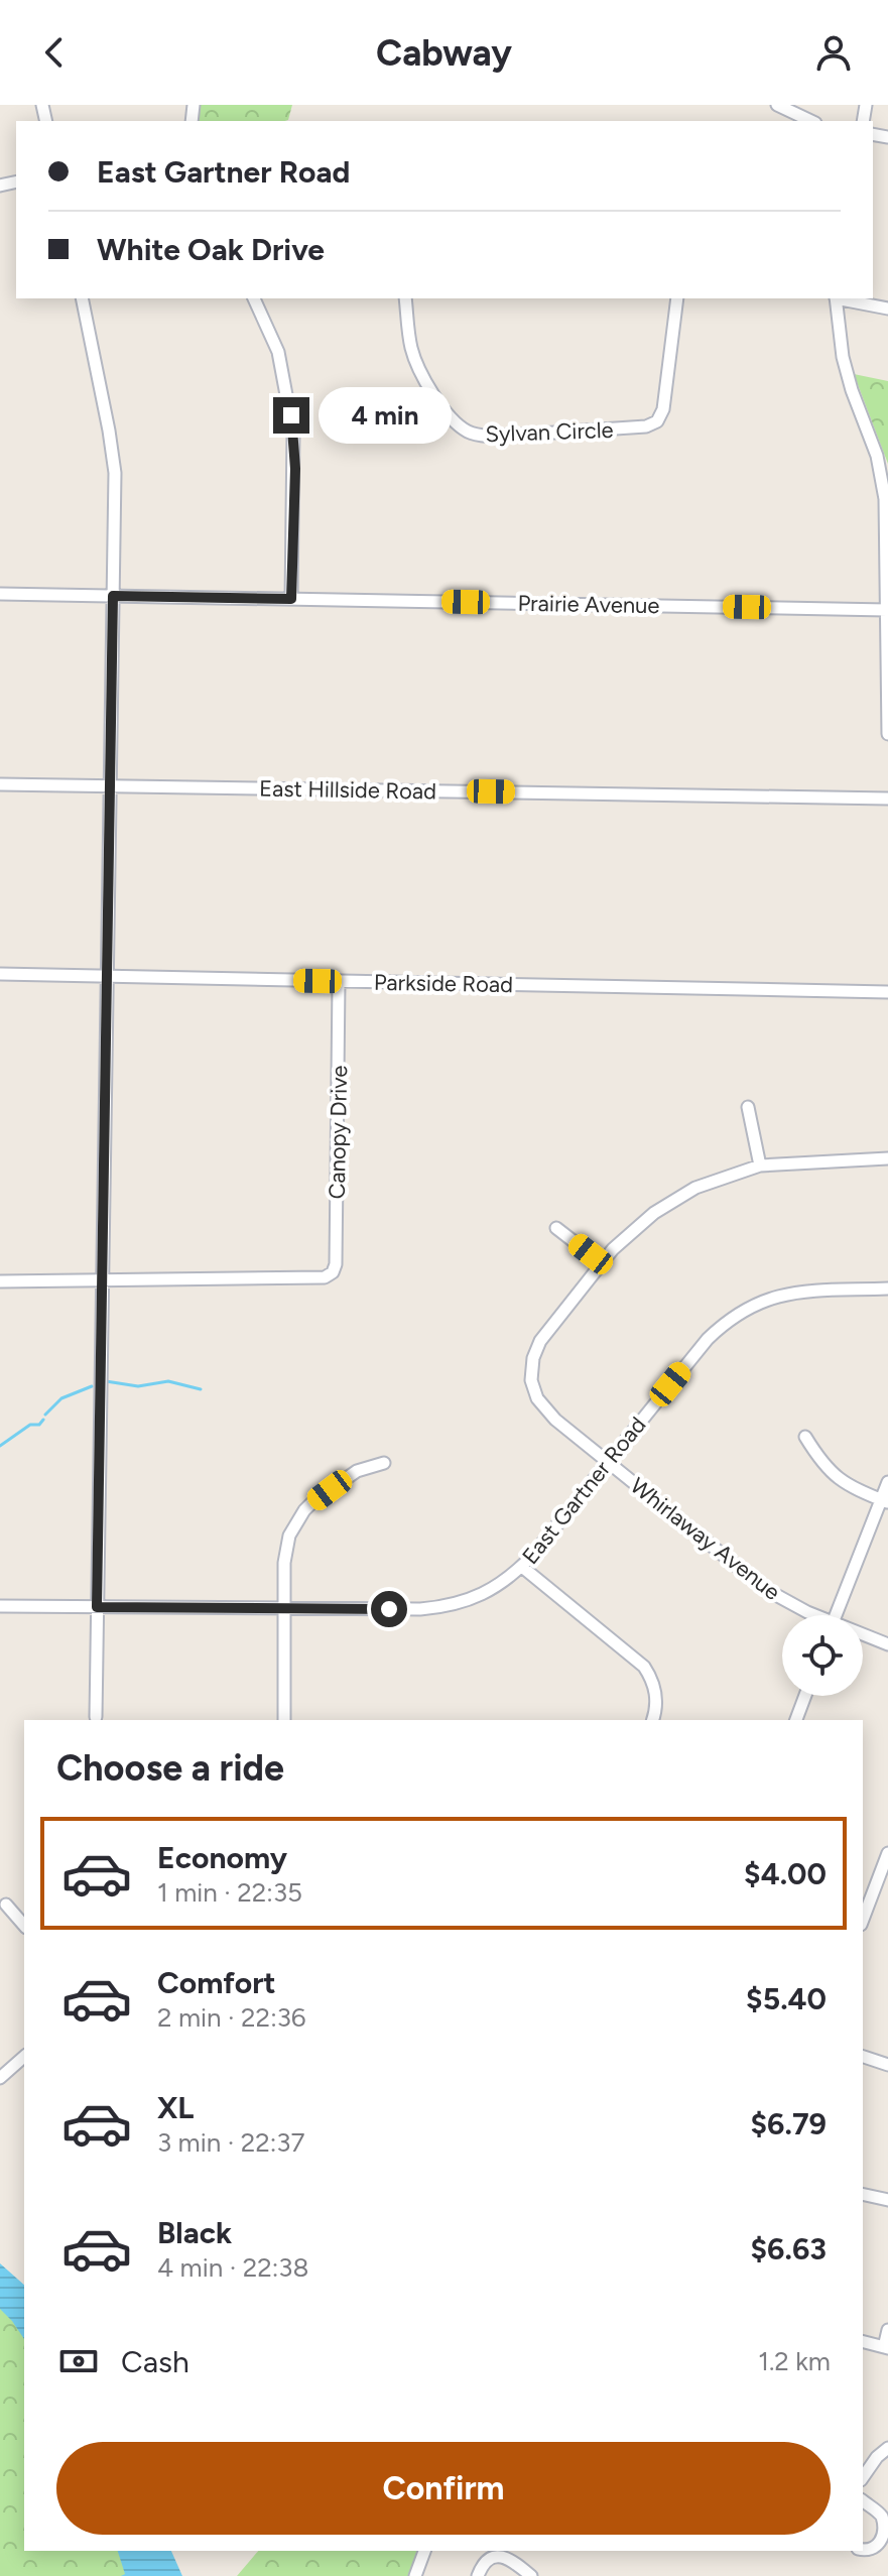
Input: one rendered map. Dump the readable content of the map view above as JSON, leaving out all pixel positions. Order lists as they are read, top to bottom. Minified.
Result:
{"streets":{"street":["Sylvan Circle","Prairie Avenue","East Hillside Road","Parkside Road","Canopy Drive","East Gartner Road","Whirlaway Avenue"]},"crossings":[["Parkside Road","Canopy Drive"],["East Gartner Road","Whirlaway Avenue"]],"page":{"header":"Cabway","banner":["East Gartner Road","White Oak Drive"],"bubble":"4 min","heading":"Choose a ride","list":[{"name":"Economy","note":"1 min · 22:35","value":"$4.00"},{"name":"Comfort","note":"2 min · 22:36","value":"$5.40"},{"name":"XL","note":"3 min · 22:37","value":"$6.79"},{"name":"Black","note":"4 min · 22:38","value":"$6.63"}],"pay":["Cash","1.2 km"],"buttons":"Confirm"}}
